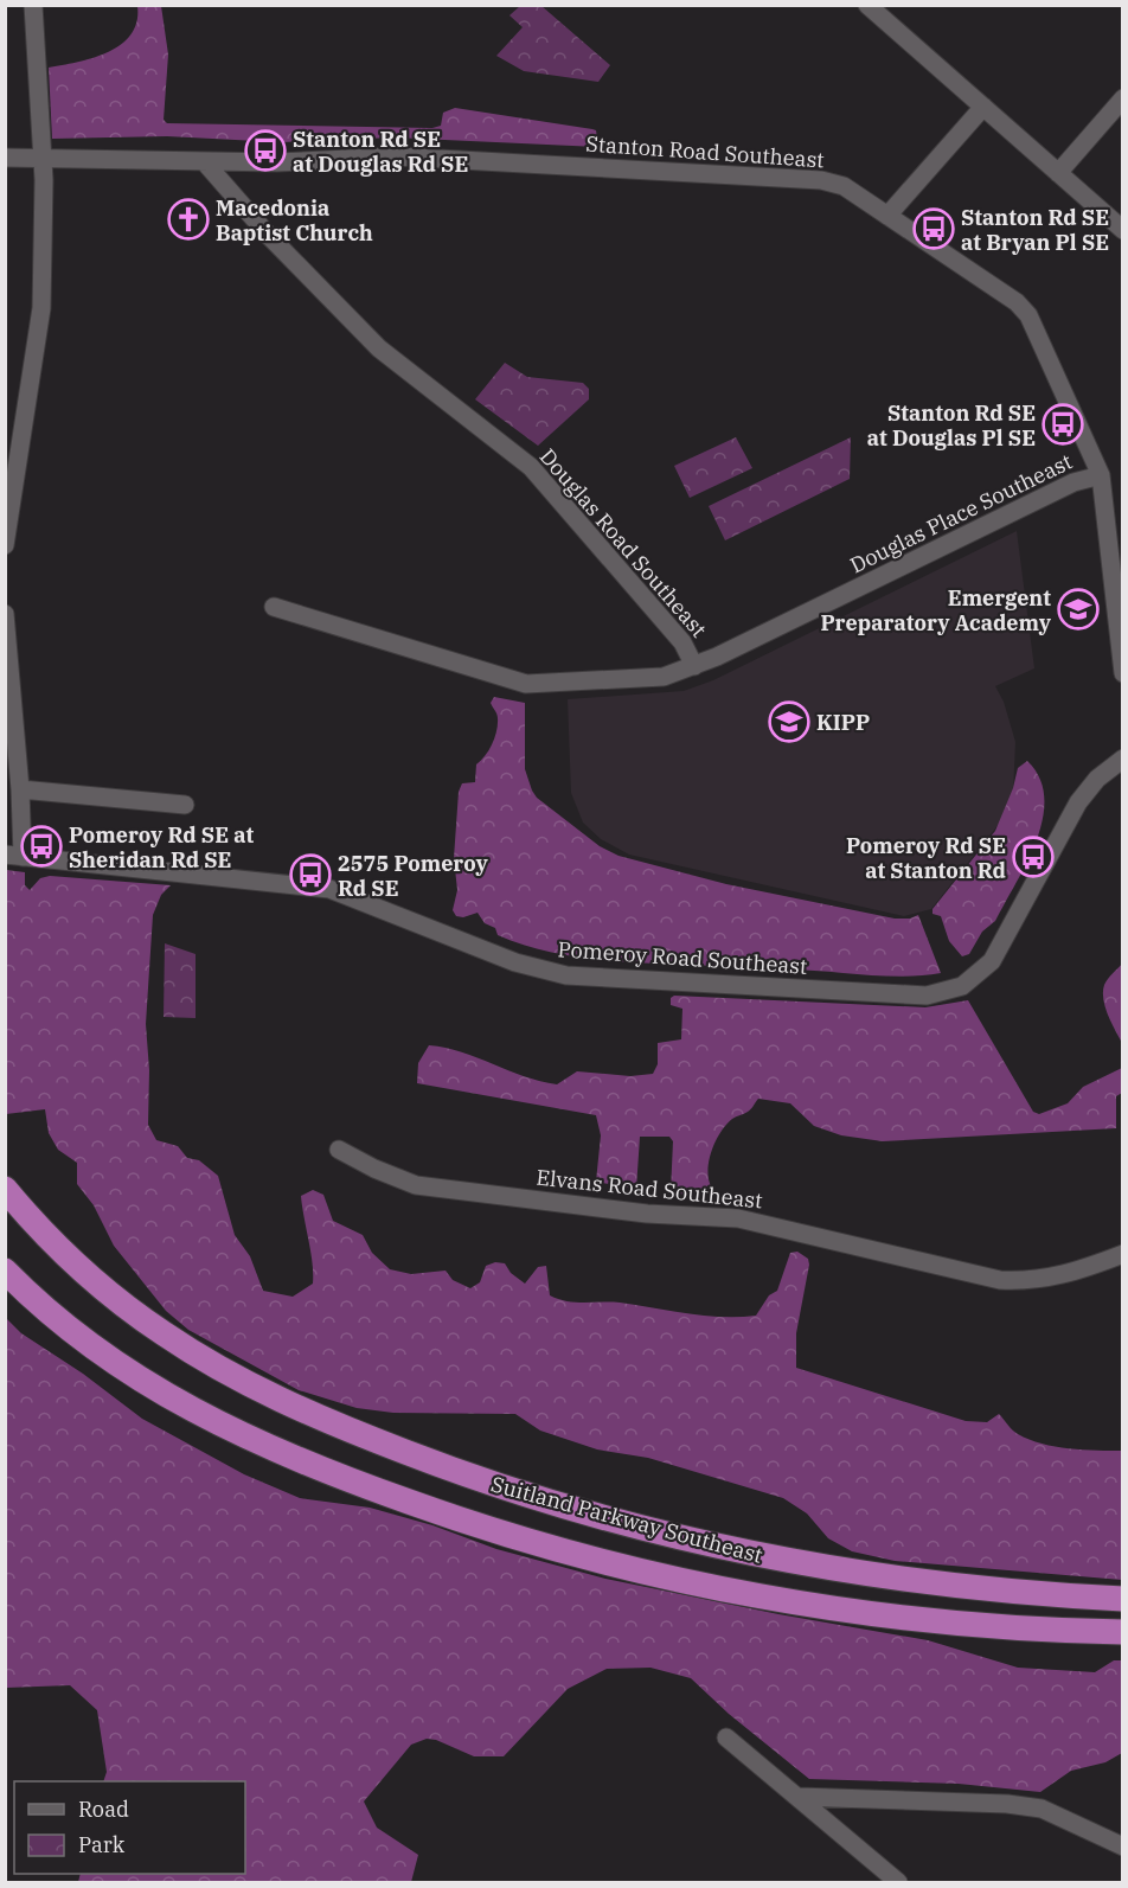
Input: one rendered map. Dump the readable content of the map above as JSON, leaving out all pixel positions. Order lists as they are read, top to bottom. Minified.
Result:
{"streets":{"highway":["Suitland Parkway Southeast"],"street":["Stanton Road Southeast","Douglas Place Southeast","Douglas Road Southeast","Pomeroy Road Southeast","Elvans Road Southeast"]},"crossings":[["Stanton Road Southeast","Douglas Place Southeast"],["Stanton Road Southeast","Douglas Road Southeast"],["Douglas Place Southeast","Douglas Road Southeast"]],"places":{"bus stop":["Stanton Rd SE at Douglas Rd SE","Stanton Rd SE at Bryan Pl SE","Stanton Rd SE at Douglas Pl SE","Pomeroy Rd SE at Sheridan Rd SE","Pomeroy Rd SE at Stanton Rd","2575 Pomeroy Rd SE"],"church":["Macedonia Baptist Church"],"school or university":["Emergent Preparatory Academy","KIPP"]},"legend":["Road","Park"]}
